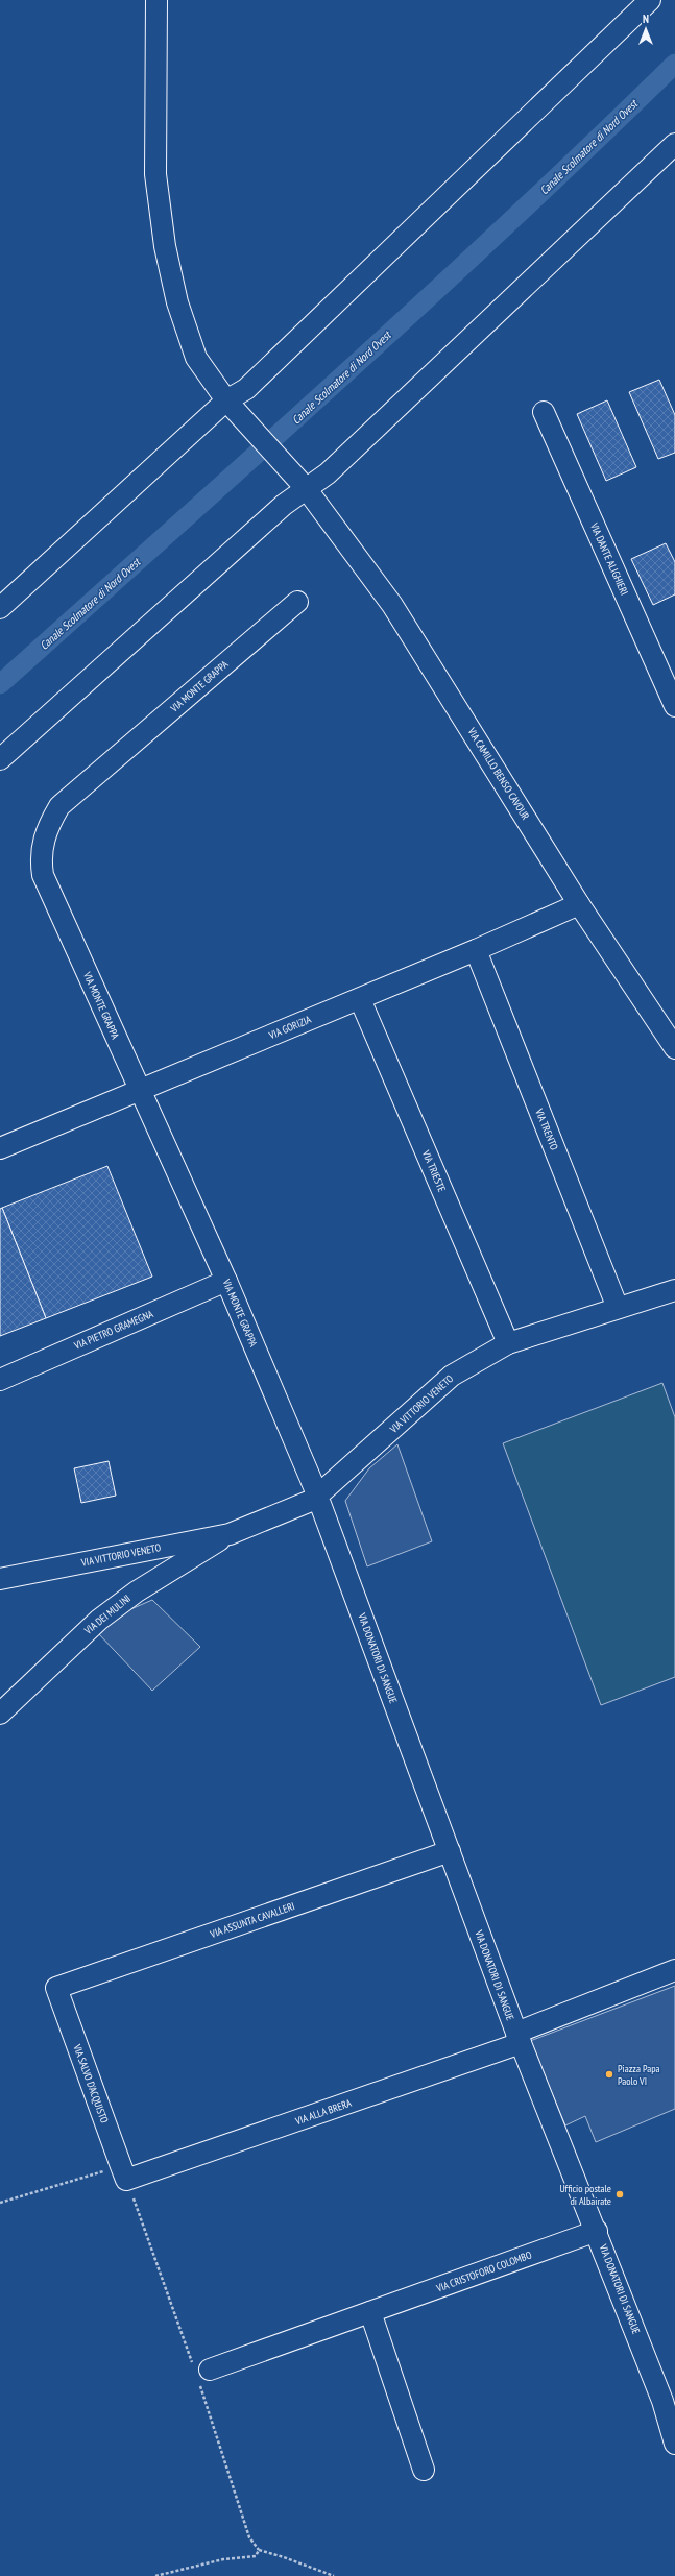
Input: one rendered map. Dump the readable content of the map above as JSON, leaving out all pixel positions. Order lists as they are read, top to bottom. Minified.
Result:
{"streets":{"street":["VIA DANTE ALIGHIERI","VIA MONTE GRAPPA","VIA CAMILLO BENSO CAVOUR","VIA GORIZIA","VIA TRENTO","VIA TRIESTE","VIA PIETRO GRAMEGNA","VIA VITTORIO VENETO","VIA DEI MULINI","VIA DONATORI DI SANGUE","VIA ASSUNTA CAVALLERI","VIA SALVO D'ACQUISTO","VIA ALLA BRERA","VIA CRISTOFORO COLOMBO"]},"crossings":[["VIA MONTE GRAPPA","VIA GORIZIA"],["VIA MONTE GRAPPA","VIA PIETRO GRAMEGNA"],["VIA MONTE GRAPPA","VIA VITTORIO VENETO"],["VIA MONTE GRAPPA","VIA DONATORI DI SANGUE"],["VIA CAMILLO BENSO CAVOUR","VIA GORIZIA"],["VIA GORIZIA","VIA TRENTO"],["VIA GORIZIA","VIA TRIESTE"],["VIA TRENTO","VIA VITTORIO VENETO"],["VIA TRIESTE","VIA VITTORIO VENETO"],["VIA VITTORIO VENETO","VIA DEI MULINI"],["VIA VITTORIO VENETO","VIA DONATORI DI SANGUE"],["VIA DONATORI DI SANGUE","VIA ASSUNTA CAVALLERI"],["VIA DONATORI DI SANGUE","VIA ALLA BRERA"],["VIA DONATORI DI SANGUE","VIA CRISTOFORO COLOMBO"],["VIA ASSUNTA CAVALLERI","VIA SALVO D'ACQUISTO"],["VIA SALVO D'ACQUISTO","VIA ALLA BRERA"]],"water":["Canale Scolmatore di Nord Ovest"],"places":["Piazza Papa Paolo VI","Ufficio postale di Albairate"],"north":"top"}
